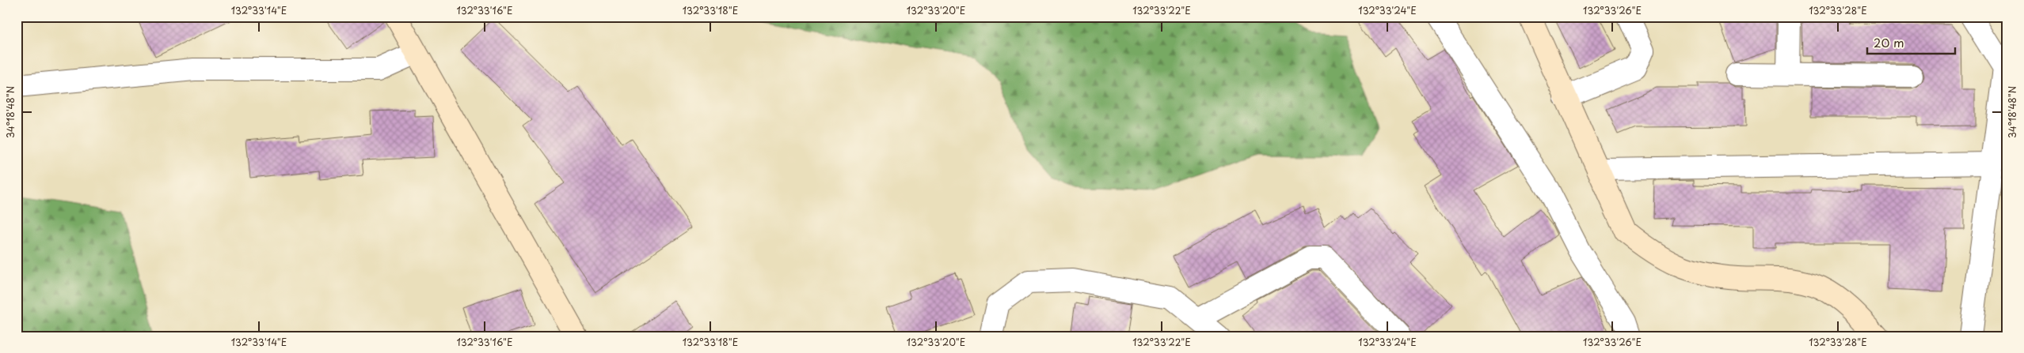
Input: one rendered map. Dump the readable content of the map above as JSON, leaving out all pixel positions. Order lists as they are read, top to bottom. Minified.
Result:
{"scale_bar":"20 m","coordinates":["132°33'14\"E","132°33'16\"E","132°33'18\"E","132°33'20\"E","132°33'22\"E","132°33'24\"E","132°33'26\"E","132°33'28\"E","34°18'48\"N"]}
